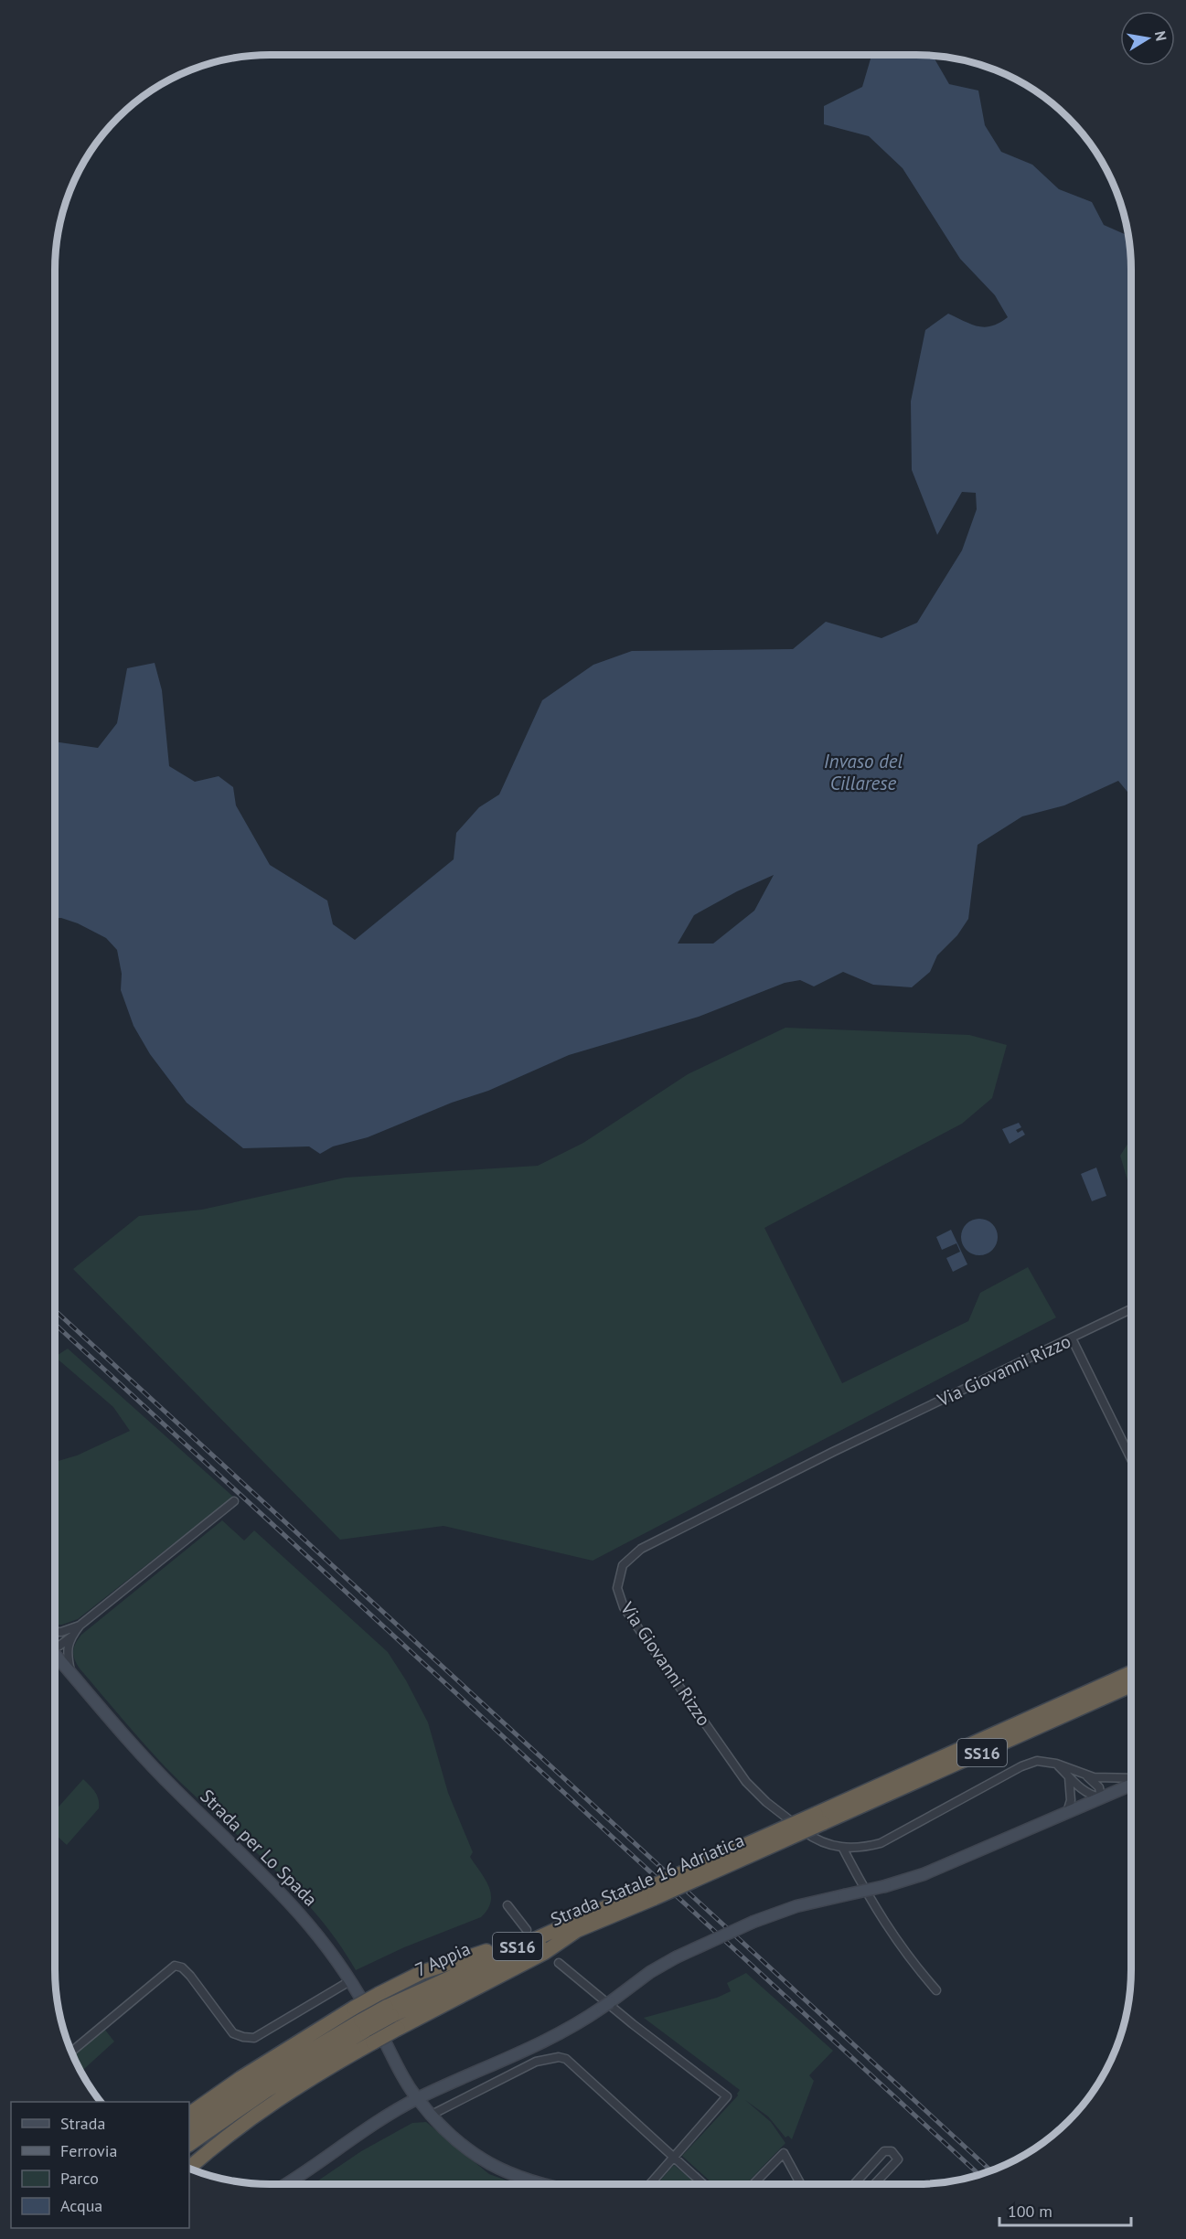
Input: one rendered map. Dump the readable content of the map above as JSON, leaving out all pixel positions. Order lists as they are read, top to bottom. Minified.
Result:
{"streets":{"highway":["SS16","7 Appia"],"street":["Via Giovanni Rizzo","Strada per Lo Spada"]},"crossings":[["SS16","7 Appia"]],"water":["Invaso del Cillarese"],"legend":["Strada","Ferrovia","Parco","Acqua"],"scale_bar":"100 m","north":"right"}
